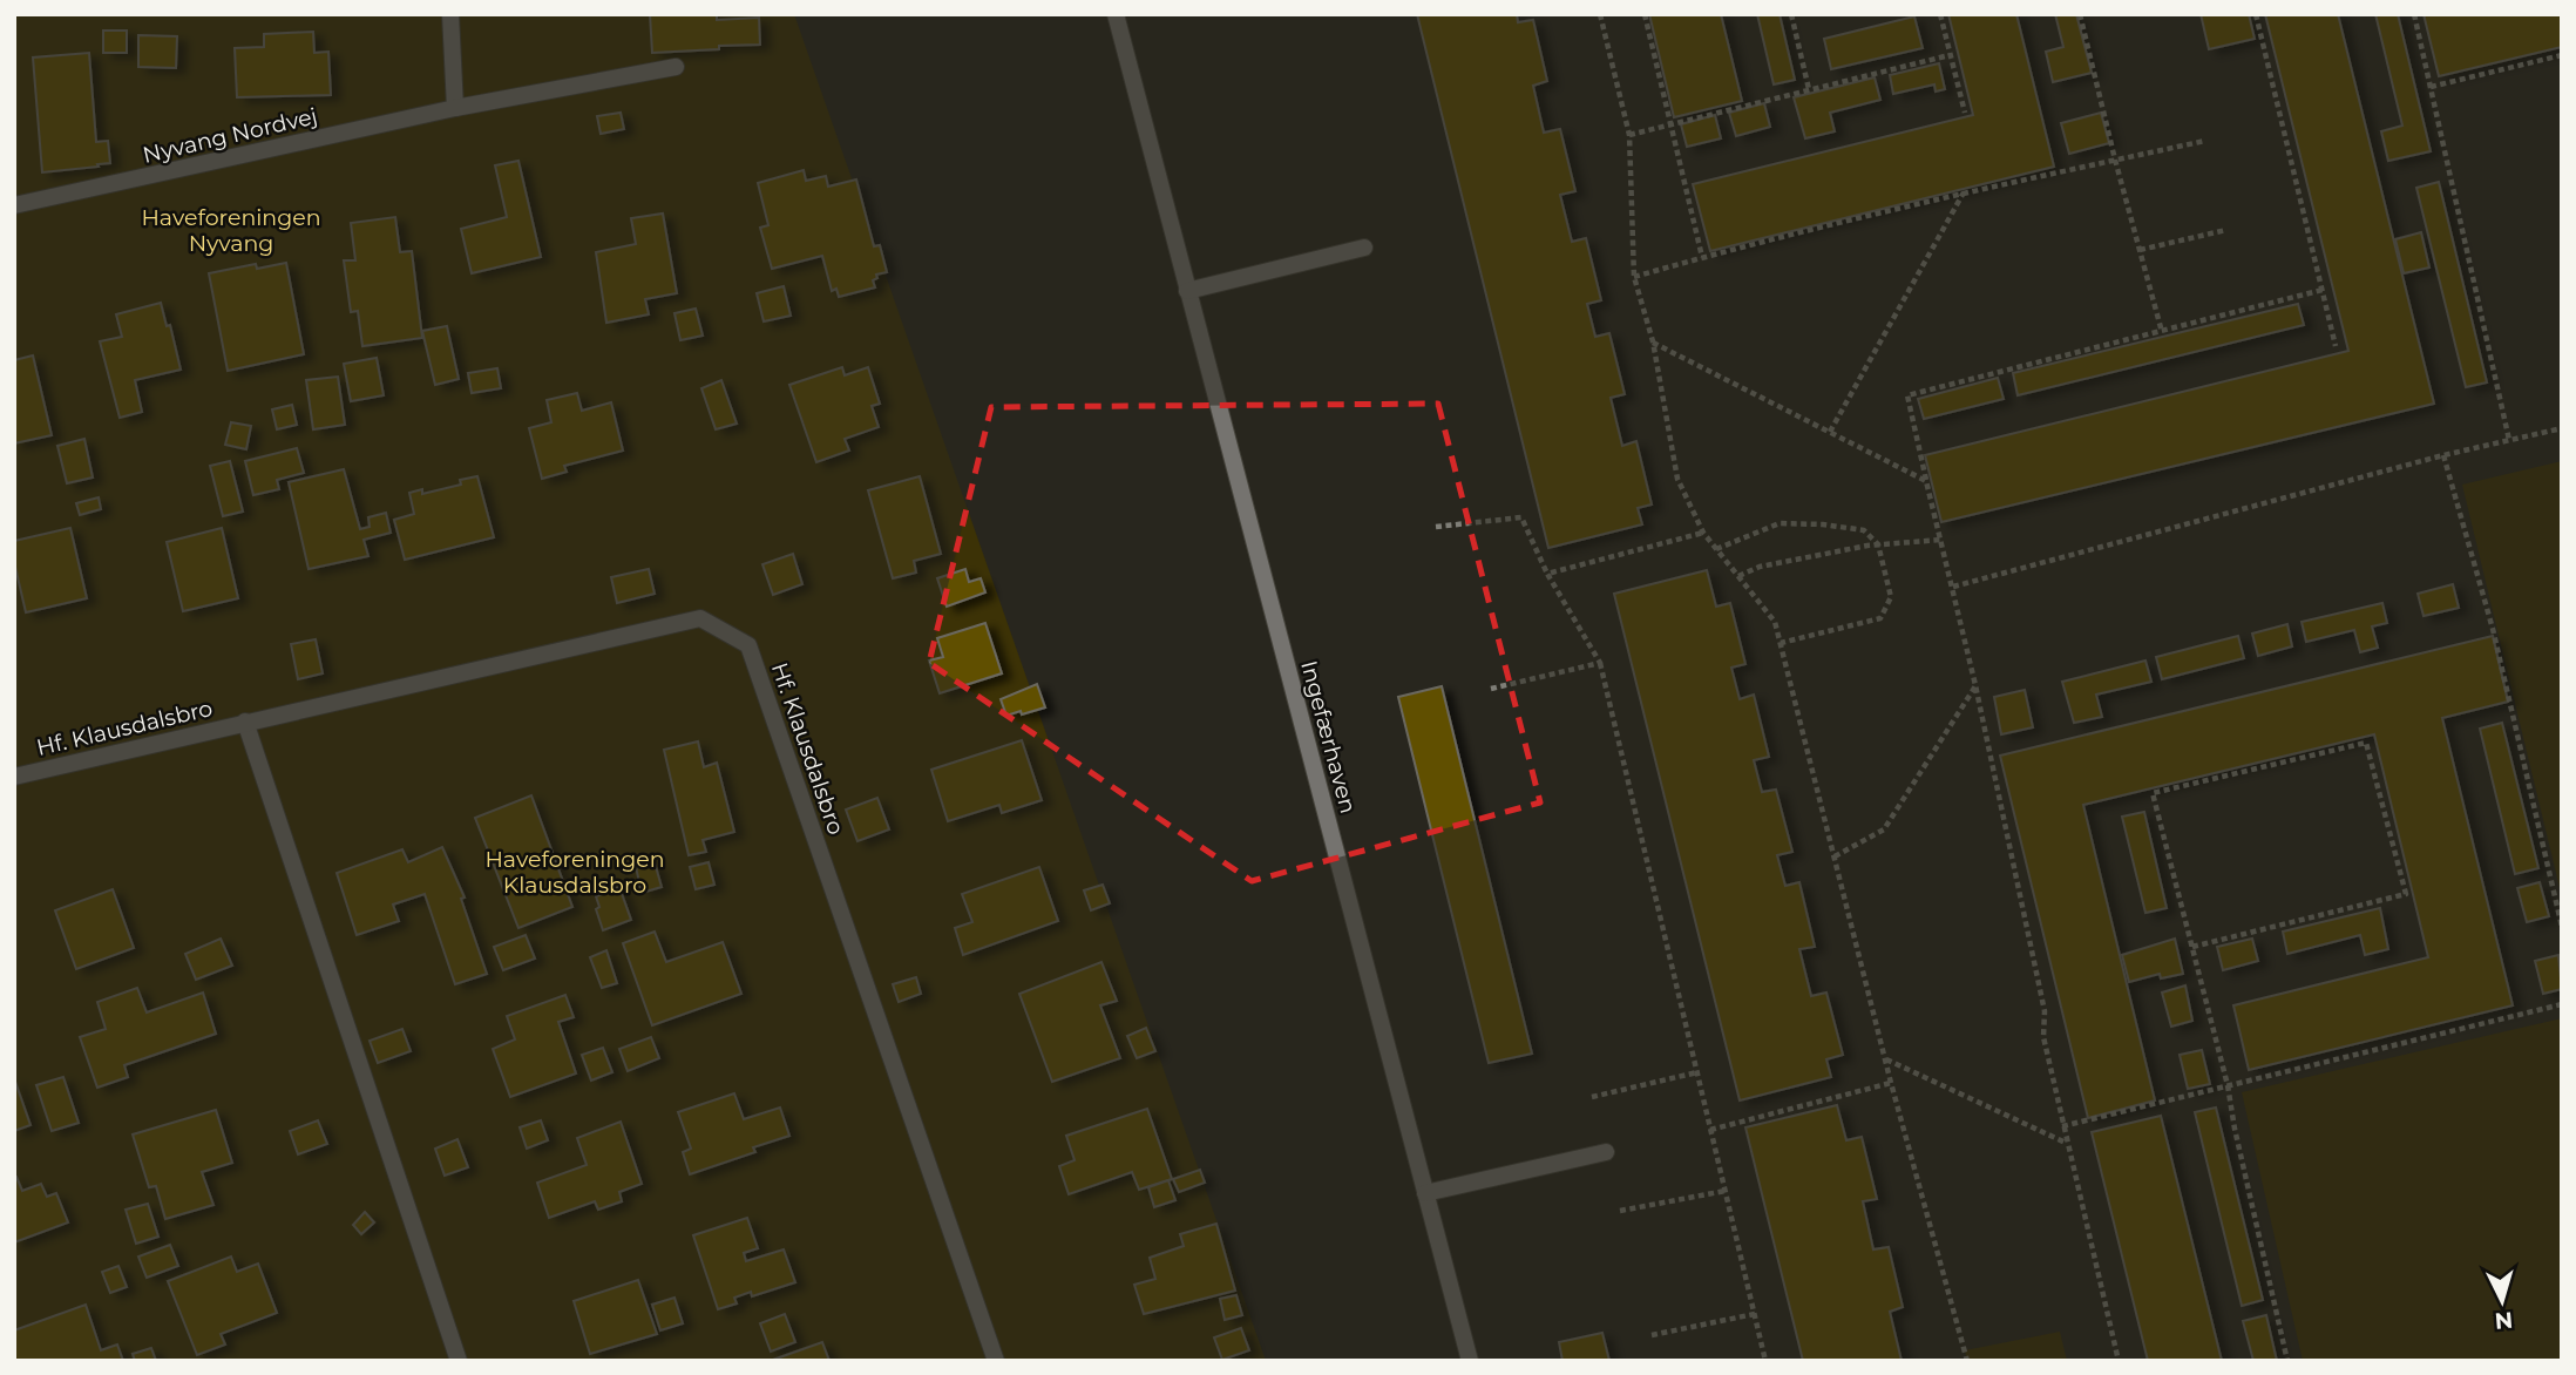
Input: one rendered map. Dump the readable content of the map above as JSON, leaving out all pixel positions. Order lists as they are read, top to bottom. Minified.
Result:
{"streets":{"street":["Nyvang Nordvej","Hf. Klausdalsbro","Ingefærhaven"]},"parks":["Haveforeningen Nyvang","Haveforeningen Klausdalsbro"],"north":"bottom"}
